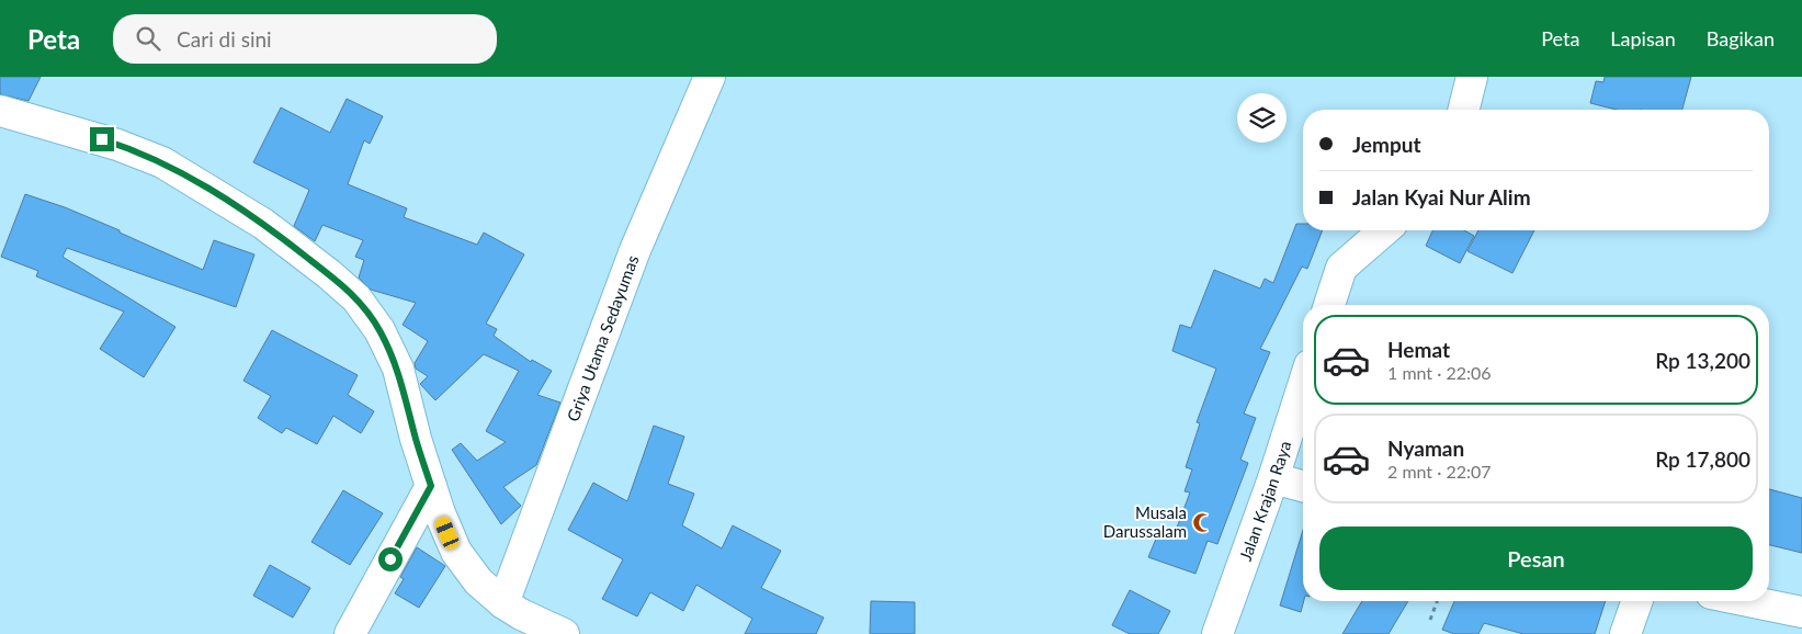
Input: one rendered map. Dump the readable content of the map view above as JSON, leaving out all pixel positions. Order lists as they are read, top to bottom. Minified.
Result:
{"streets":{"street":["Griya Utama Sedayumas","Jalan Krajan Raya"]},"places":{"mosque":["Musala Darussalam"]},"page":{"header":"Peta","search":"Cari di sini","nav":["Peta","Lapisan","Bagikan"],"banner":["Jemput","Jalan Kyai Nur Alim"],"list":[{"name":"Hemat","note":"1 mnt · 22:06","value":"Rp 13,200"},{"name":"Nyaman","note":"2 mnt · 22:07","value":"Rp 17,800"}],"buttons":"Pesan"}}
